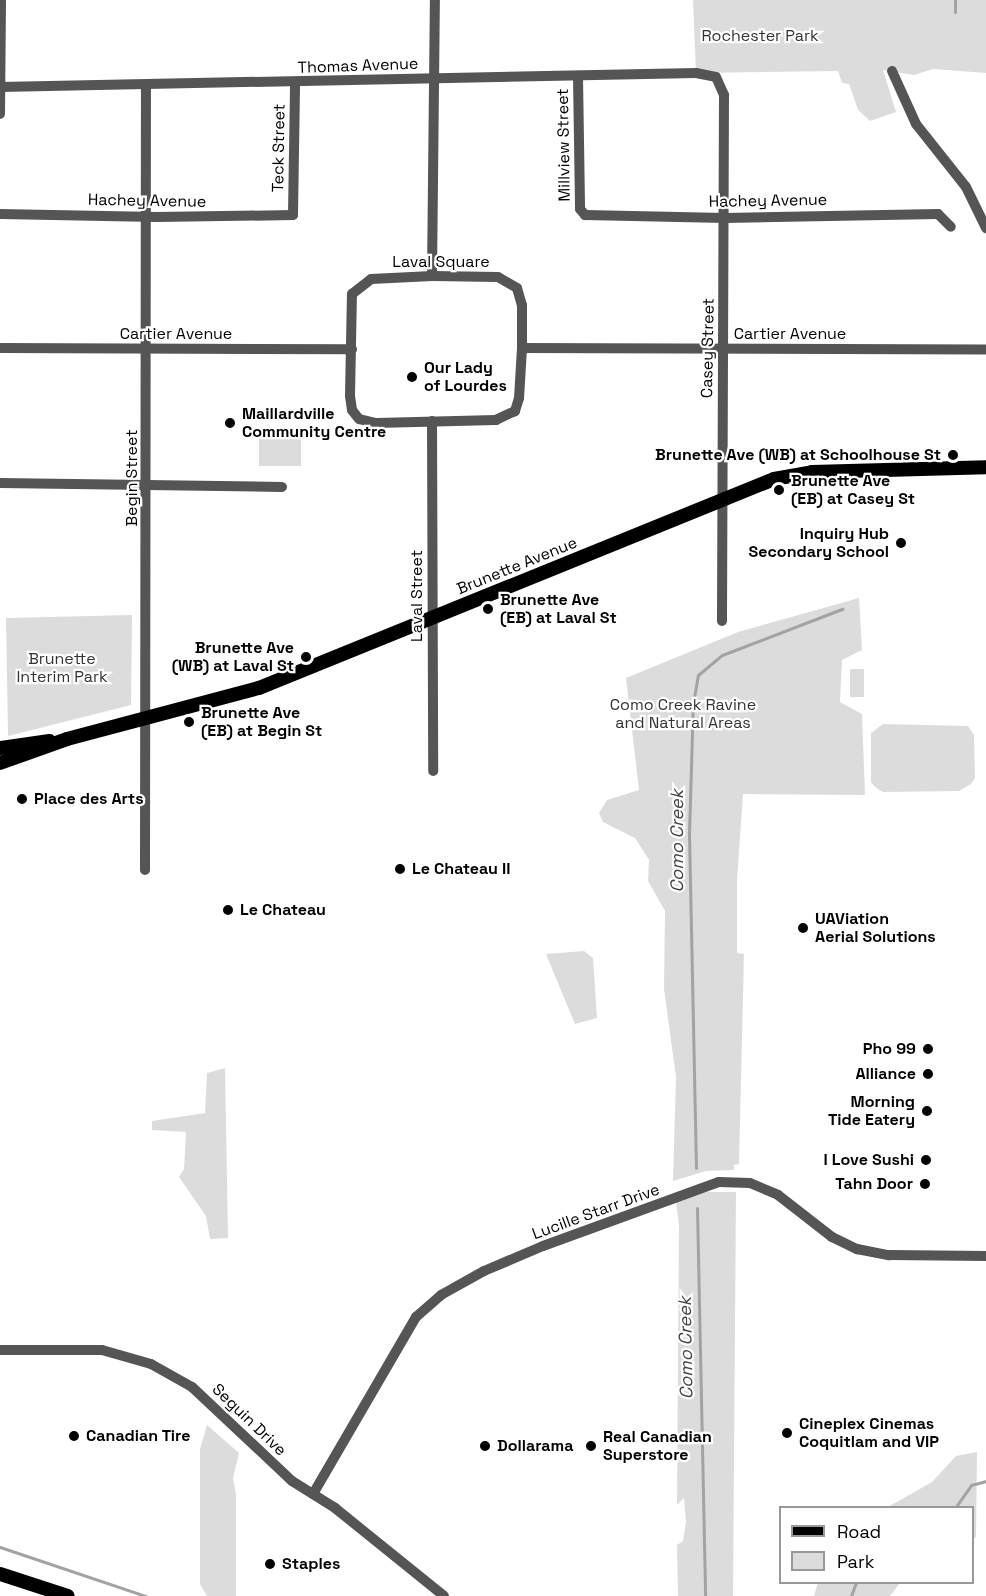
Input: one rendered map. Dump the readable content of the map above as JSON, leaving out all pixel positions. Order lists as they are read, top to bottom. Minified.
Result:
{"streets":{"main road":["Brunette Avenue"],"street":["Thomas Avenue","Millview Street","Teck Street","Hachey Avenue","Laval Square","Cartier Avenue","Casey Street","Begin Street","Laval Street","Lucille Starr Drive","Seguin Drive"]},"crossings":[["Thomas Avenue","Millview Street"],["Thomas Avenue","Teck Street"],["Thomas Avenue","Casey Street"],["Thomas Avenue","Begin Street"],["Millview Street","Hachey Avenue"],["Teck Street","Hachey Avenue"],["Hachey Avenue","Casey Street"],["Hachey Avenue","Begin Street"],["Laval Square","Cartier Avenue"],["Laval Square","Laval Street"],["Cartier Avenue","Casey Street"],["Cartier Avenue","Begin Street"],["Cartier Avenue","Laval Street"],["Casey Street","Brunette Avenue"],["Begin Street","Brunette Avenue"],["Brunette Avenue","Laval Street"],["Lucille Starr Drive","Seguin Drive"]],"water":["Como Creek"],"parks":["Rochester Park","Brunette Interim Park","Como Creek Ravine and Natural Areas"],"places":["Our Lady of Lourdes","Maillardville Community Centre","Brunette Ave (WB) at Schoolhouse St","Brunette Ave (EB) at Casey St","Inquiry Hub Secondary School","Brunette Ave (EB) at Laval St","Brunette Ave (WB) at Laval St","Brunette Ave (EB) at Begin St","Place des Arts","Le Chateau II","Le Chateau","UAViation Aerial Solutions","Pho 99","Alliance","Morning Tide Eatery","I Love Sushi","Tahn Door","Cineplex Cinemas Coquitlam and VIP","Canadian Tire","Dollarama","Real Canadian Superstore","Staples"],"legend":["Road","Park"]}
